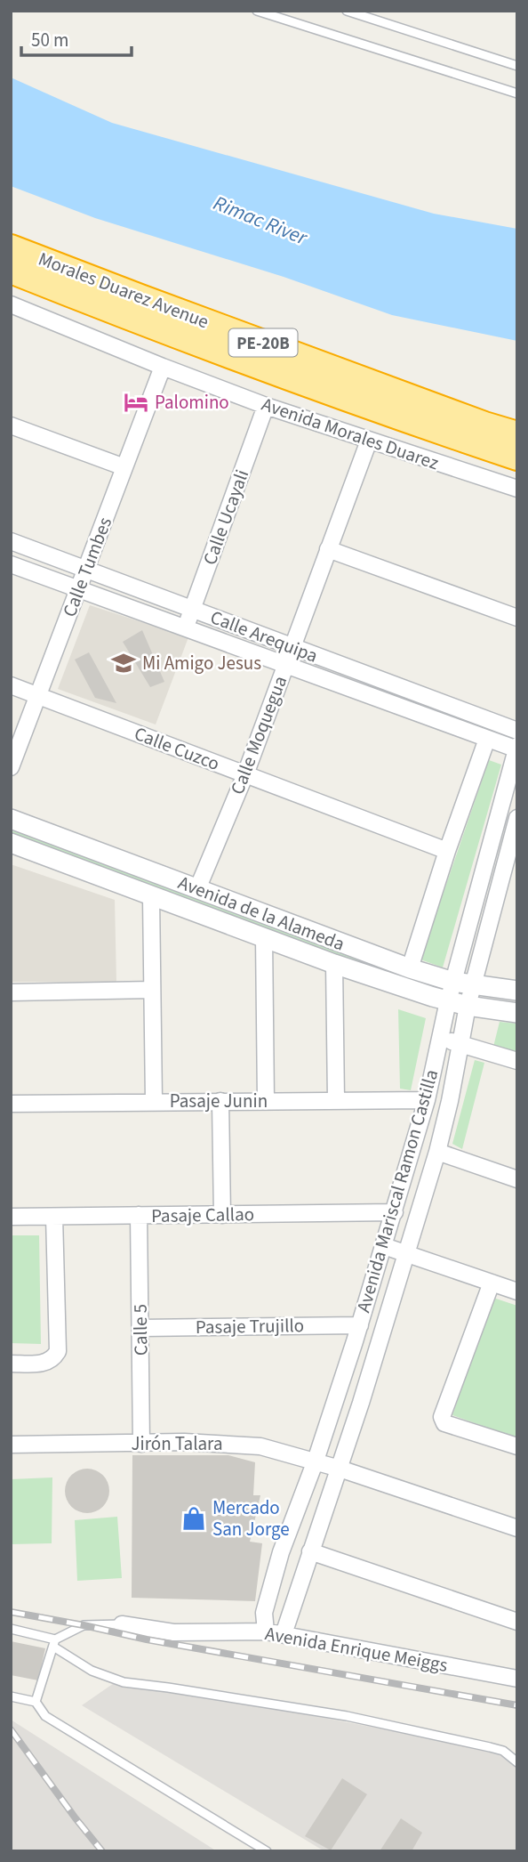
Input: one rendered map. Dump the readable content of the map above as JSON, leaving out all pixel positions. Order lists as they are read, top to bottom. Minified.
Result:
{"streets":{"highway":["Morales Duarez Avenue","PE-20B"],"street":["Avenida Morales Duarez","Calle Ucayali","Calle Tumbes","Calle Arequipa","Calle Moquegua","Calle Cuzco","Avenida de la Alameda","Pasaje Junin","Avenida Mariscal Ramon Castilla","Pasaje Callao","Pasaje Trujillo","Calle 5","Jirón Talara","Avenida Enrique Meiggs"]},"crossings":[["Avenida Morales Duarez","Calle Ucayali"],["Avenida Morales Duarez","Calle Tumbes"],["Avenida Morales Duarez","Calle Moquegua"],["Calle Ucayali","Calle Arequipa"],["Calle Tumbes","Calle Arequipa"],["Calle Tumbes","Calle Cuzco"],["Calle Arequipa","Calle Moquegua"],["Calle Arequipa","Avenida Mariscal Ramon Castilla"],["Calle Moquegua","Calle Cuzco"],["Calle Moquegua","Avenida de la Alameda"],["Avenida de la Alameda","Avenida Mariscal Ramon Castilla"],["Pasaje Junin","Avenida Mariscal Ramon Castilla"],["Avenida Mariscal Ramon Castilla","Pasaje Callao"],["Avenida Mariscal Ramon Castilla","Pasaje Trujillo"],["Avenida Mariscal Ramon Castilla","Jirón Talara"],["Avenida Mariscal Ramon Castilla","Avenida Enrique Meiggs"],["Pasaje Callao","Calle 5"],["Pasaje Trujillo","Calle 5"],["Calle 5","Jirón Talara"]],"water":["Rimac River"],"places":{"hotel":["Palomino"],"school or university":["Mi Amigo Jesus"],"shop":["Mercado San Jorge"]},"scale_bar":"50 m"}
